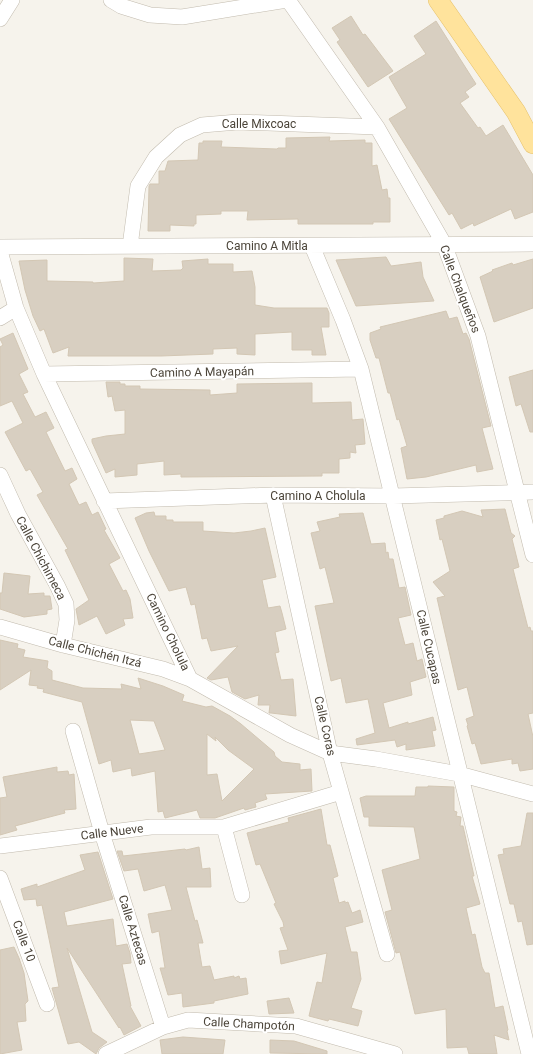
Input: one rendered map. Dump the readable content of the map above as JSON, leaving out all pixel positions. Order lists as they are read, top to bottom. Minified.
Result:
{"streets":{"street":["Calle Mixcoac","Camino A Mitla","Calle Chalqueños","Camino A Mayapán","Camino A Cholula","Calle Chichimeca","Camino Cholula","Calle Cucapas","Calle Chichén Itzá","Calle Coras","Calle Nueve","Calle Aztecas","Calle 10","Calle Champotón"]},"crossings":[["Calle Mixcoac","Camino A Mitla"],["Calle Mixcoac","Calle Chalqueños"],["Camino A Mitla","Calle Chalqueños"],["Camino A Mitla","Calle Cucapas"],["Calle Chalqueños","Camino A Cholula"],["Camino A Mayapán","Camino Cholula"],["Camino A Mayapán","Calle Cucapas"],["Camino A Cholula","Camino Cholula"],["Camino A Cholula","Calle Cucapas"],["Camino A Cholula","Calle Coras"],["Calle Chichimeca","Calle Chichén Itzá"],["Camino Cholula","Calle Cucapas"],["Camino Cholula","Calle Chichén Itzá"],["Camino Cholula","Calle Coras"],["Calle Coras","Calle Nueve"],["Calle Nueve","Calle Aztecas"],["Calle Aztecas","Calle Champotón"]]}
